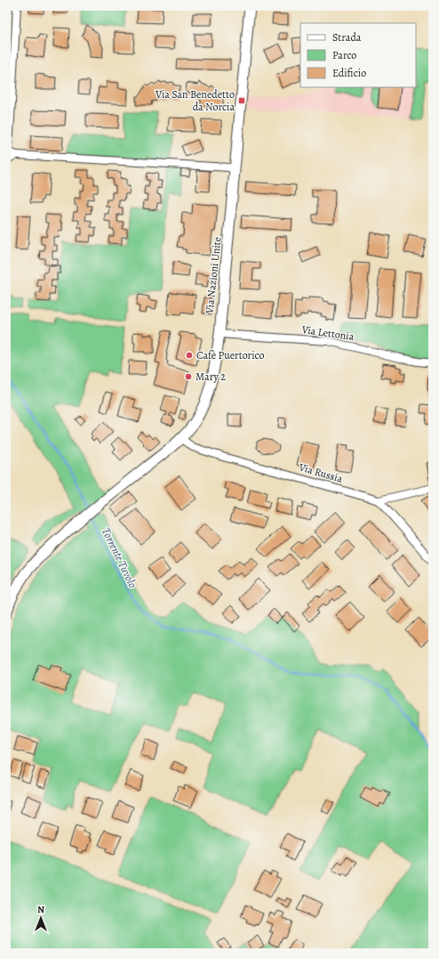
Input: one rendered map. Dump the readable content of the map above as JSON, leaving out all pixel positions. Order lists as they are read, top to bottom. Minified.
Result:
{"streets":{"street":["Via Nazioni Unite","Via Lettonia","Via Russia"]},"crossings":[["Via Nazioni Unite","Via Lettonia"],["Via Nazioni Unite","Via Russia"]],"water":["Torrente Tuvolo"],"places":{"transit":["Via San Benedetto da Norcia"],"other":["Cafè Puertorico","Mary 2"]},"legend":["Strada","Parco","Edificio"],"north":"top"}
